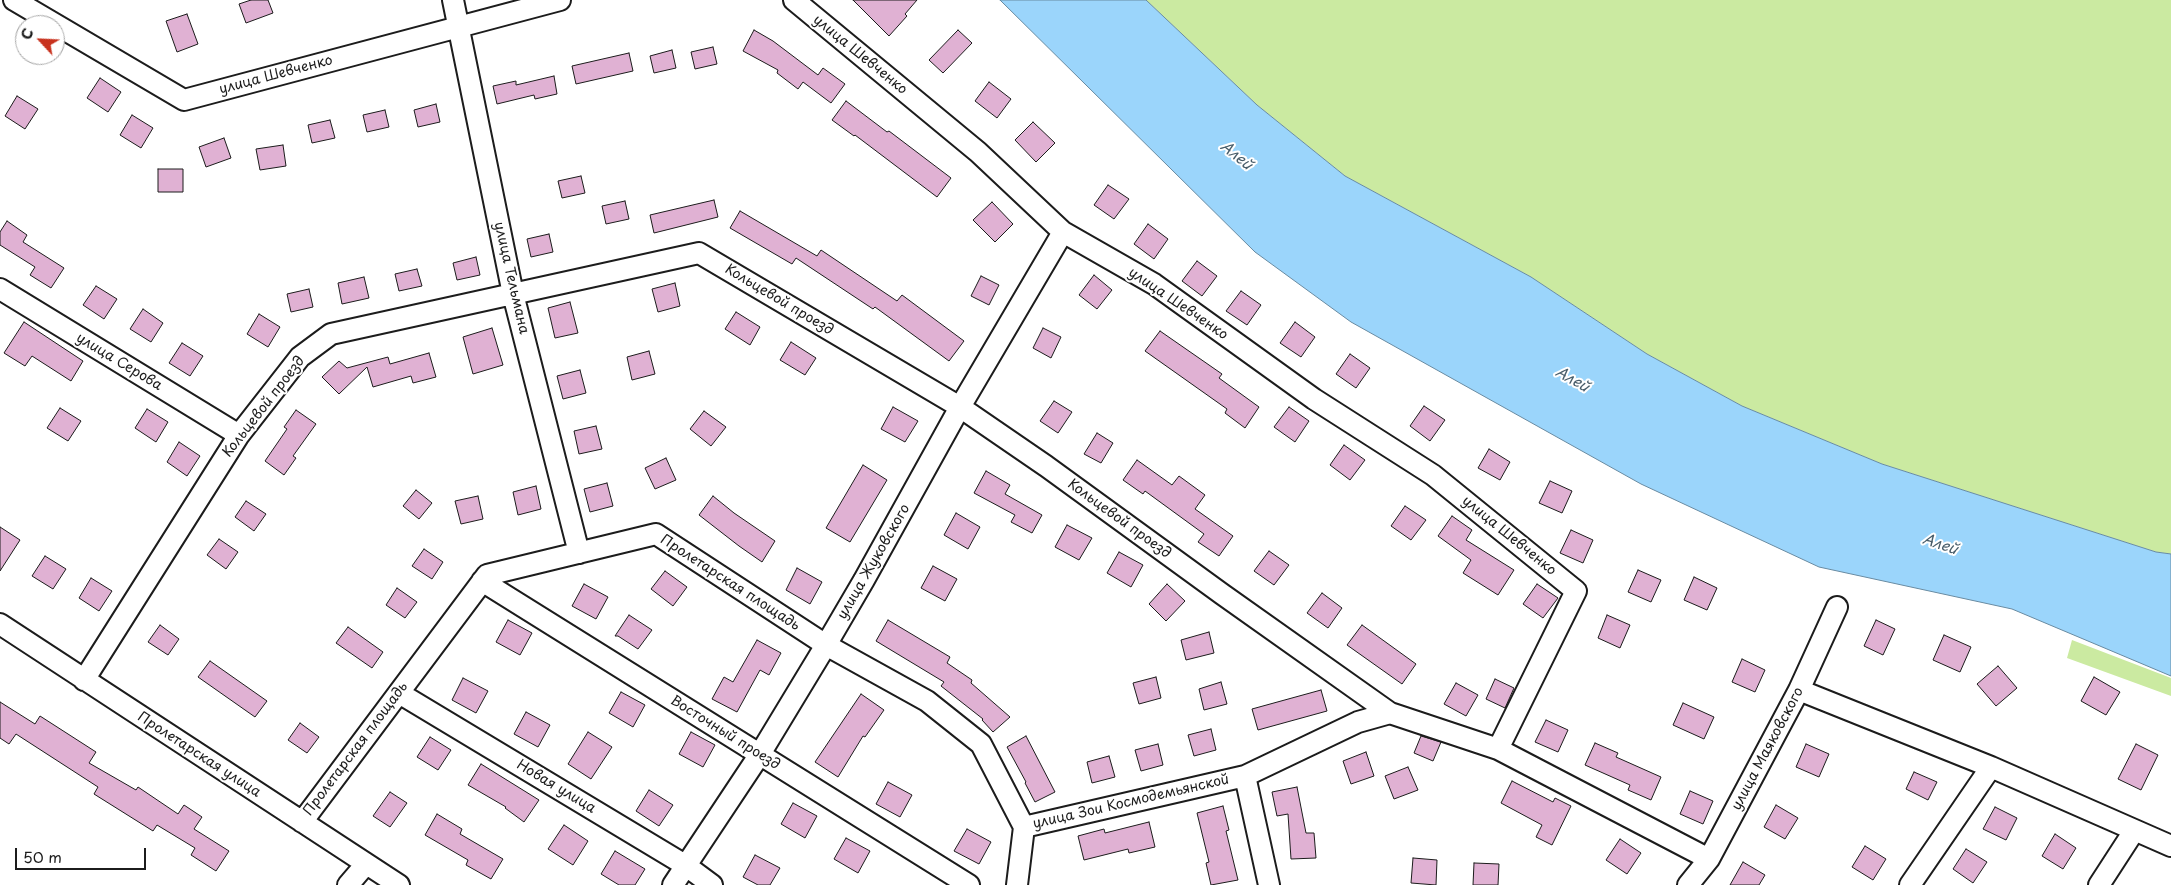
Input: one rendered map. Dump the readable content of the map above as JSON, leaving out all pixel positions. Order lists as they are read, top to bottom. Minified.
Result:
{"streets":{"street":["улица Шевченко","улица Тельмана","Кольцевой проезд","улица Серова","улица Жуковского","Пролетарская площадь","Восточный проезд","улица Маяковского","Пролетарская улица","Новая улица","улица Зои Космодемьянской"]},"crossings":[["улица Шевченко","улица Тельмана"],["улица Шевченко","улица Жуковского"],["улица Тельмана","Кольцевой проезд"],["улица Тельмана","Пролетарская площадь"],["Кольцевой проезд","улица Серова"],["Кольцевой проезд","улица Жуковского"],["Кольцевой проезд","Пролетарская улица"],["улица Жуковского","Пролетарская площадь"],["улица Жуковского","Восточный проезд"],["улица Жуковского","Новая улица"],["Пролетарская площадь","Восточный проезд"],["Пролетарская площадь","Пролетарская улица"],["Пролетарская площадь","Новая улица"],["Пролетарская площадь","улица Зои Космодемьянской"]],"water":["Алей"],"scale_bar":"50 m","north":"top left"}
